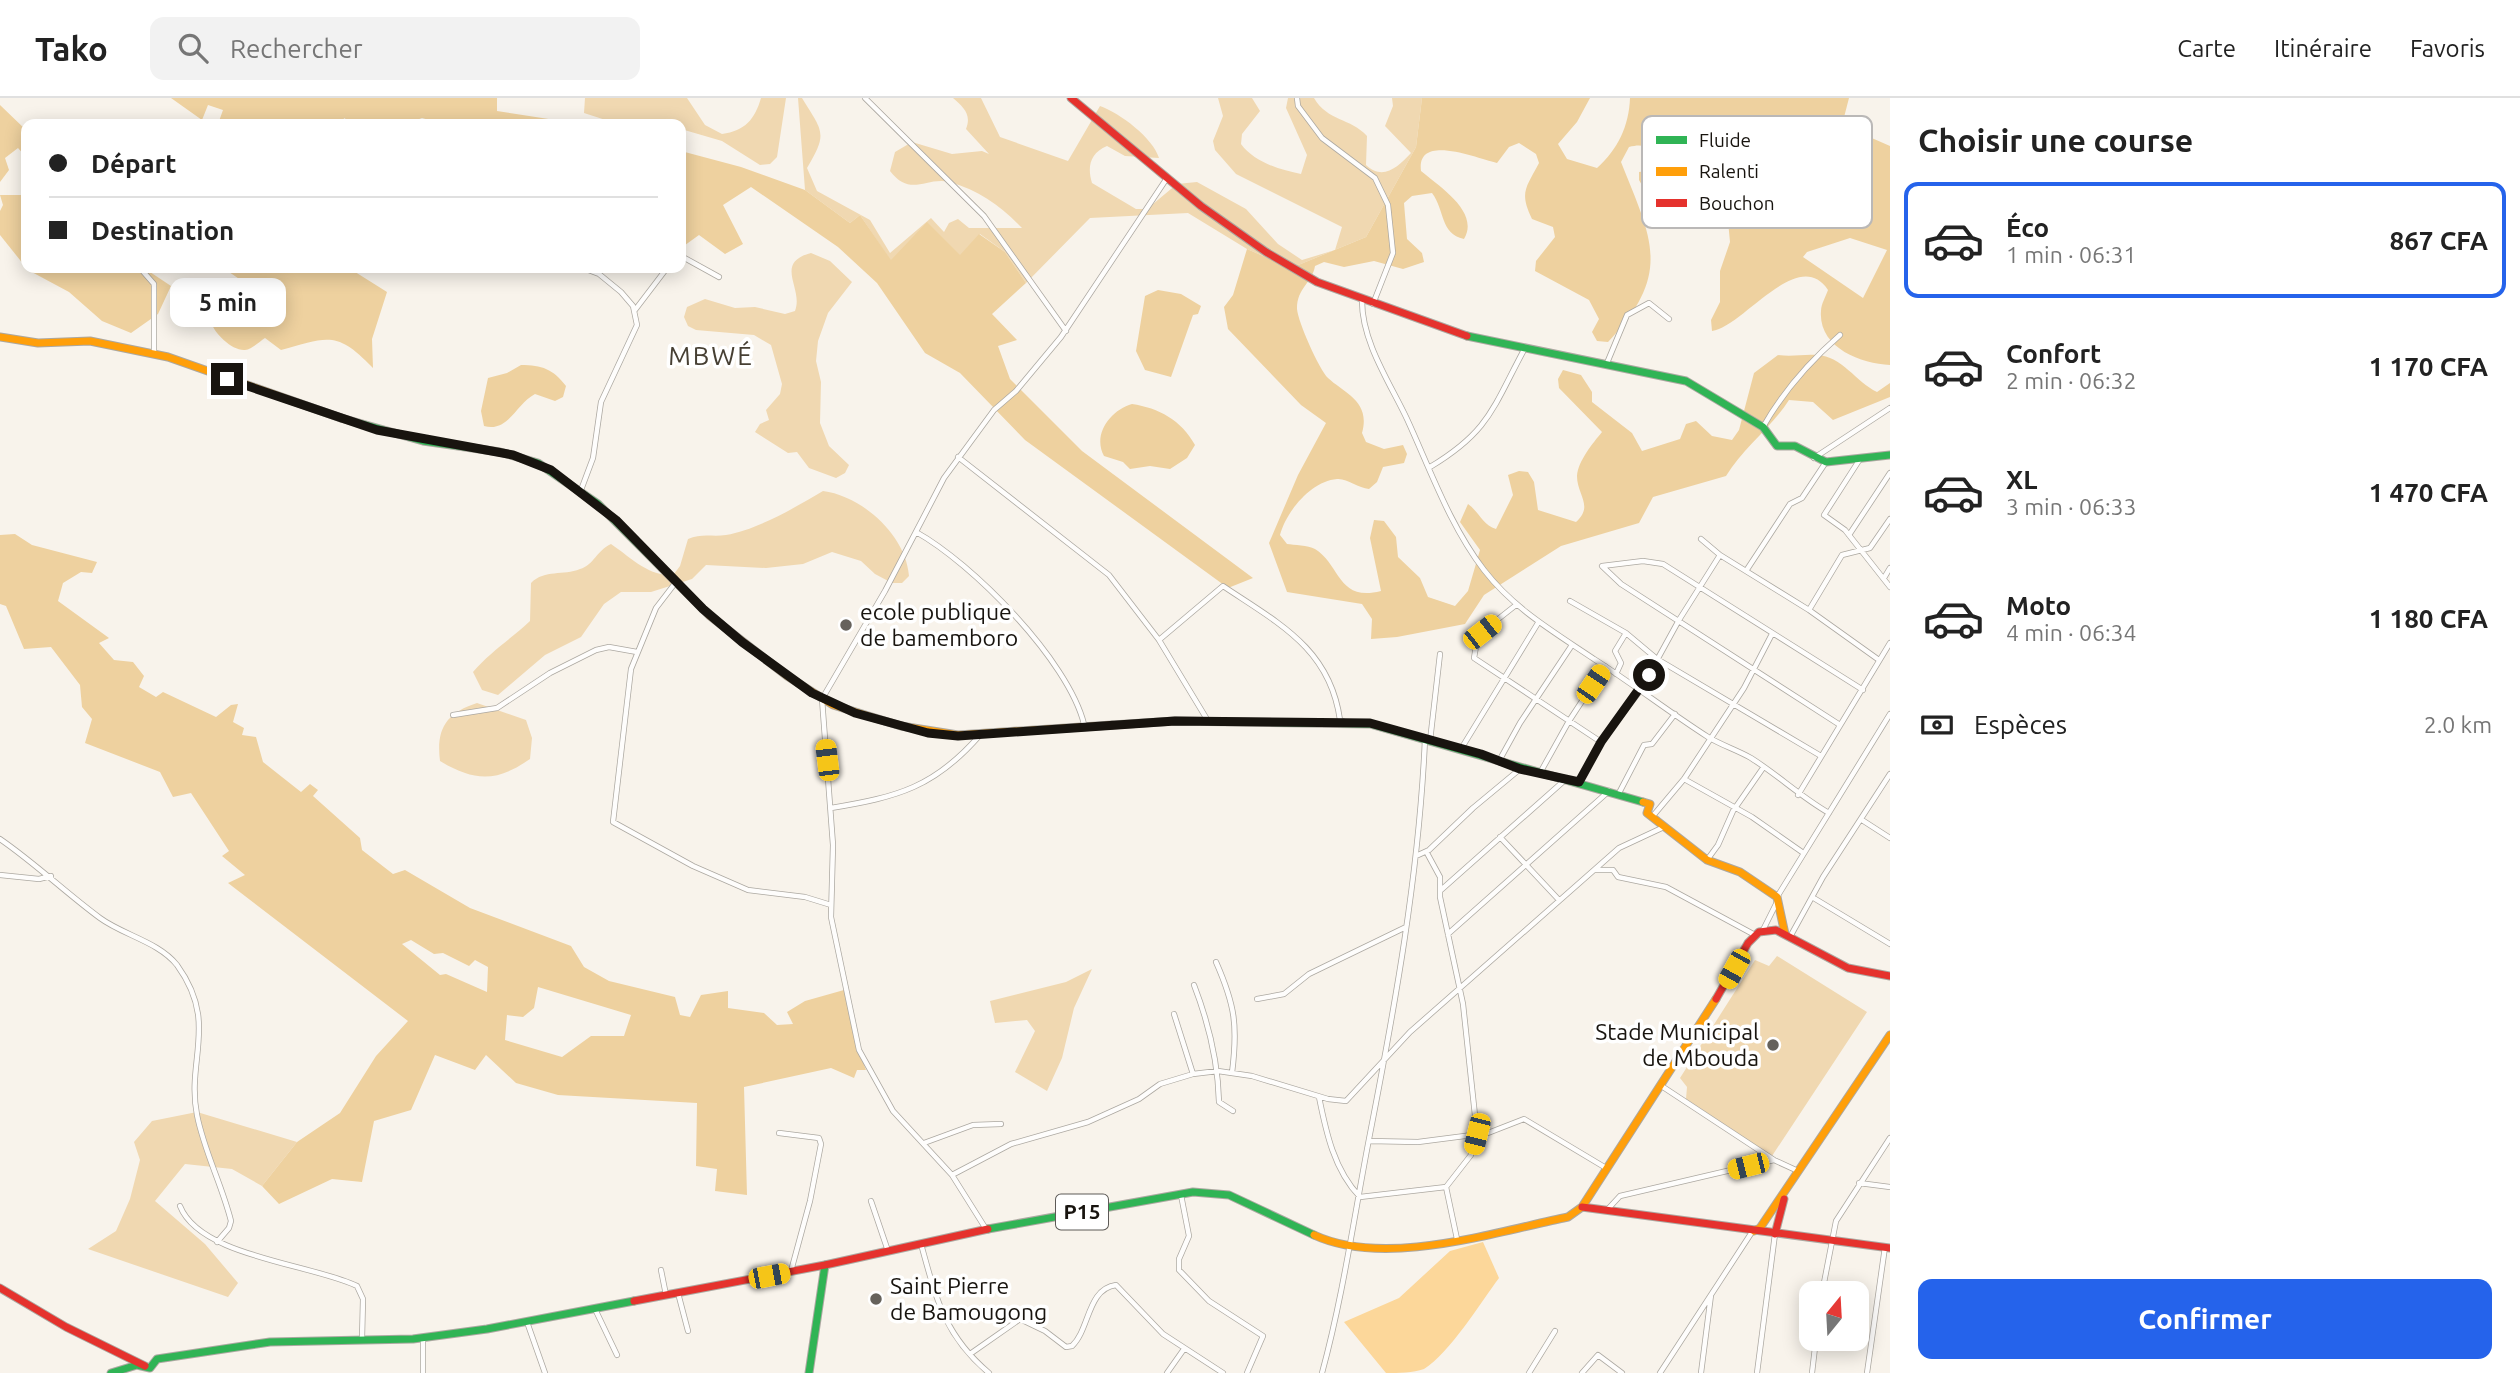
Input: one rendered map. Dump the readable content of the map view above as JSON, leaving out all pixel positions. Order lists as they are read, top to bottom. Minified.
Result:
{"streets":{"street":["P15"]},"districts":["MBWÉ"],"places":["ecole publique de bamemboro","Stade Municipal de Mbouda","Saint Pierre de Bamougong"],"legend":["Fluide","Ralenti","Bouchon"],"north":"top","page":{"header":"Tako","search":"Rechercher","nav":["Carte","Itinéraire","Favoris"],"heading":"Choisir une course","banner":["Départ","Destination"],"list":[{"name":"Éco","note":"1 min · 06:31","value":"867 CFA"},{"name":"Confort","note":"2 min · 06:32","value":"1 170 CFA"},{"name":"XL","note":"3 min · 06:33","value":"1 470 CFA"},{"name":"Moto","note":"4 min · 06:34","value":"1 180 CFA"}],"bubble":"5 min","pay":["Espèces","2.0 km"],"buttons":"Confirmer"}}
